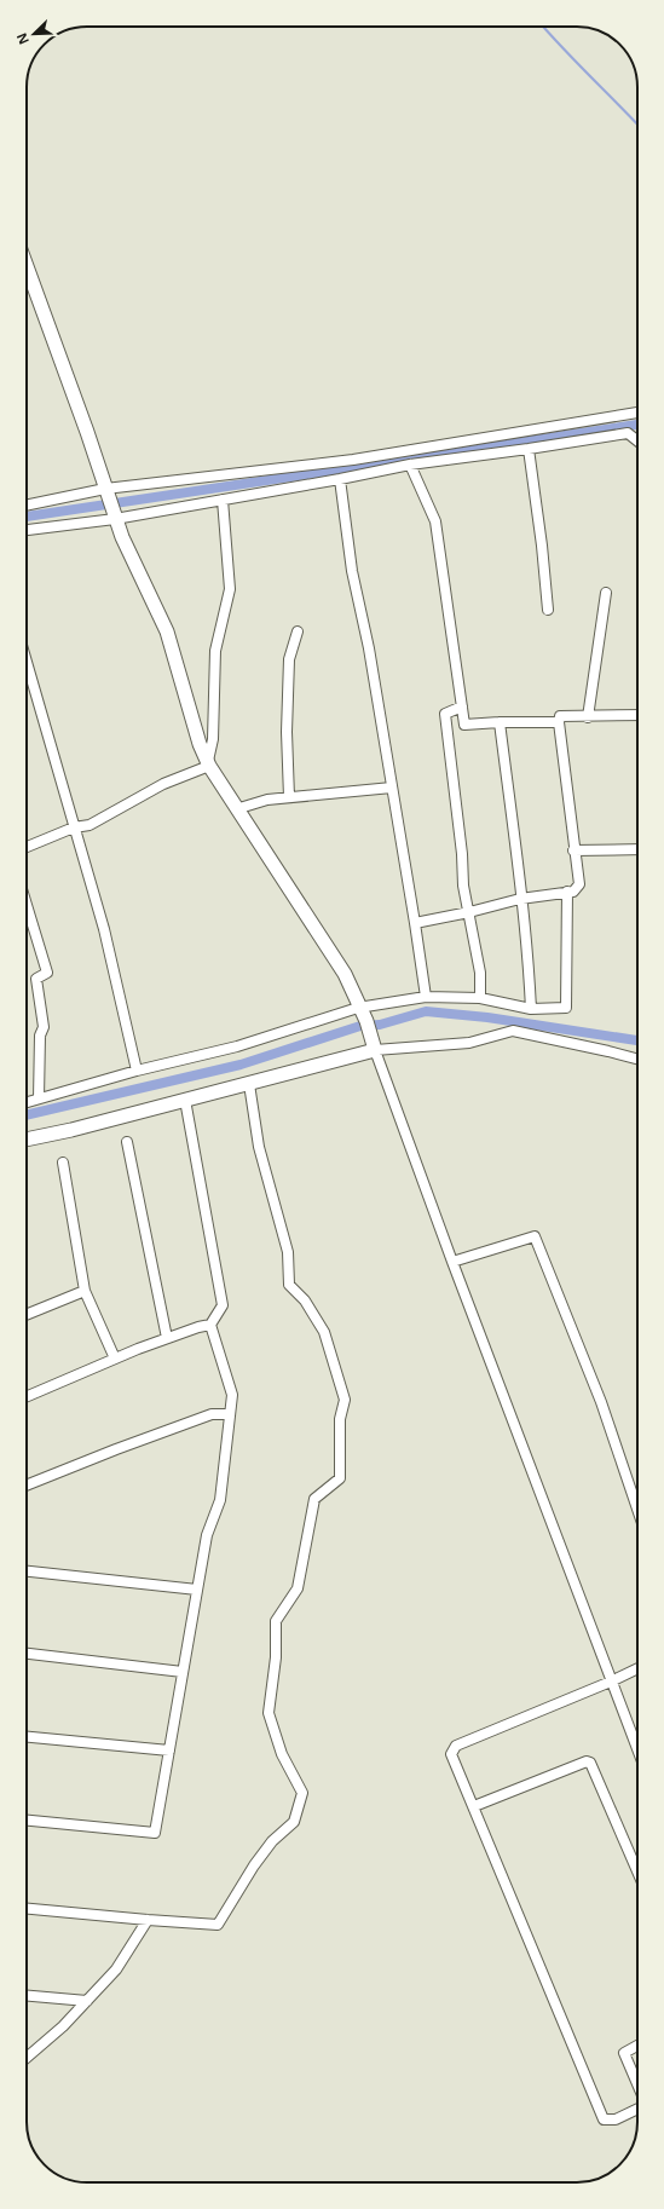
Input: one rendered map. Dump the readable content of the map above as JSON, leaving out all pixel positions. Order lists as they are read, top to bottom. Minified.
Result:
{"north":"bottom left"}
